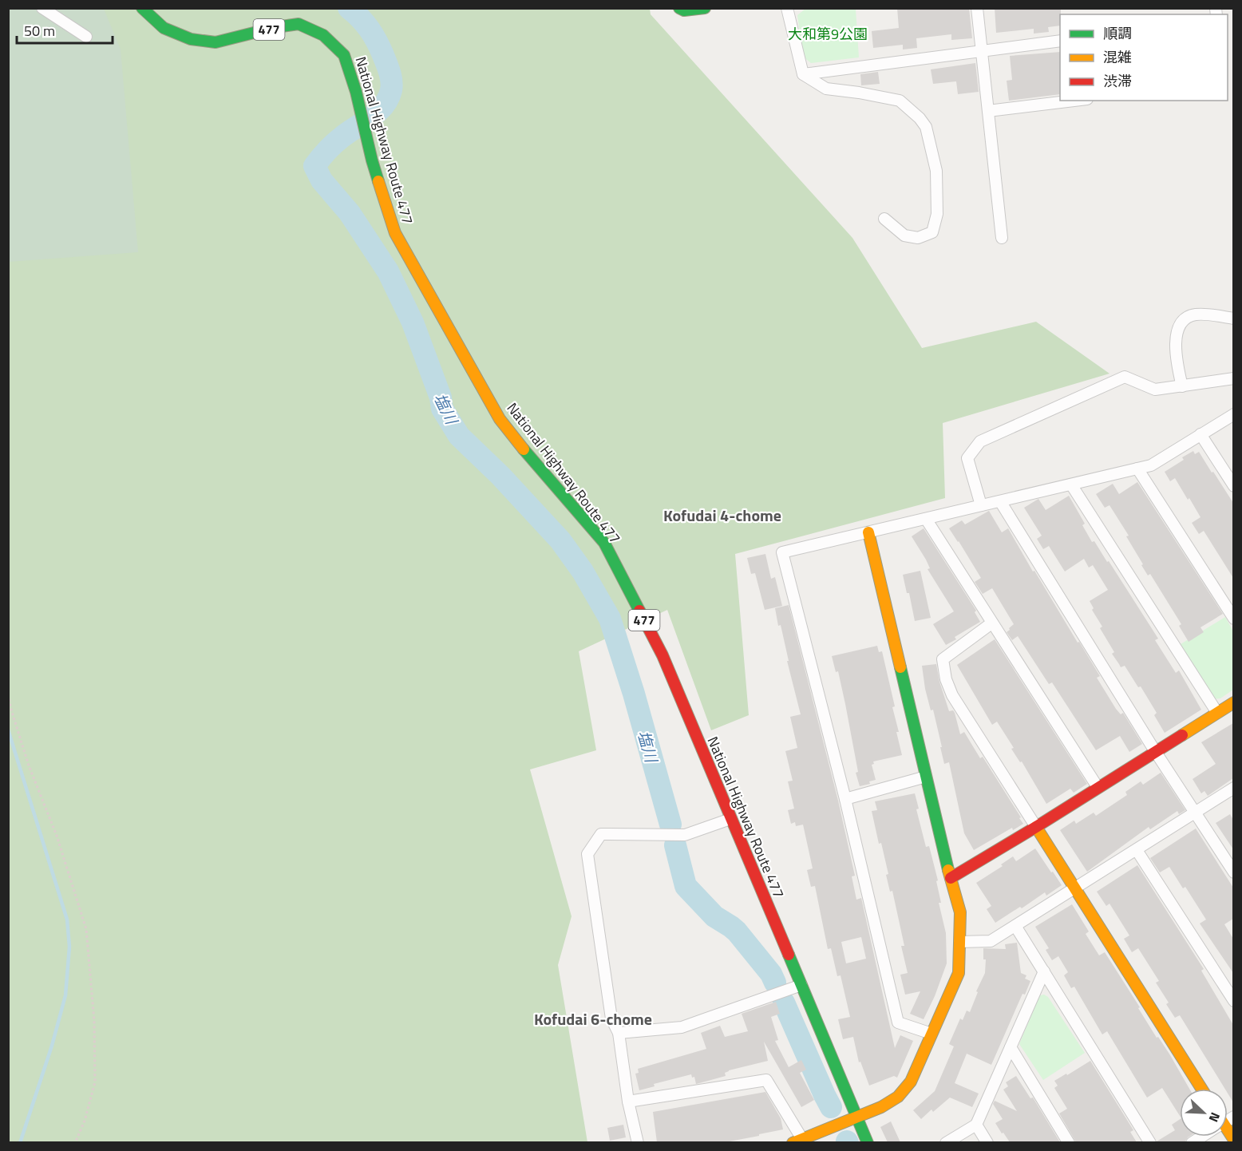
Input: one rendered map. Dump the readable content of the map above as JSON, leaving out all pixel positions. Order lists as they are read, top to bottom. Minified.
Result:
{"streets":{"main road":["477","National Highway Route 477"]},"districts":["Kofudai 4-chome","Kofudai 6-chome"],"water":["塩川"],"parks":["大和第9公園"],"legend":["順調","混雑","渋滞"],"scale_bar":"50 m","north":"bottom right"}
